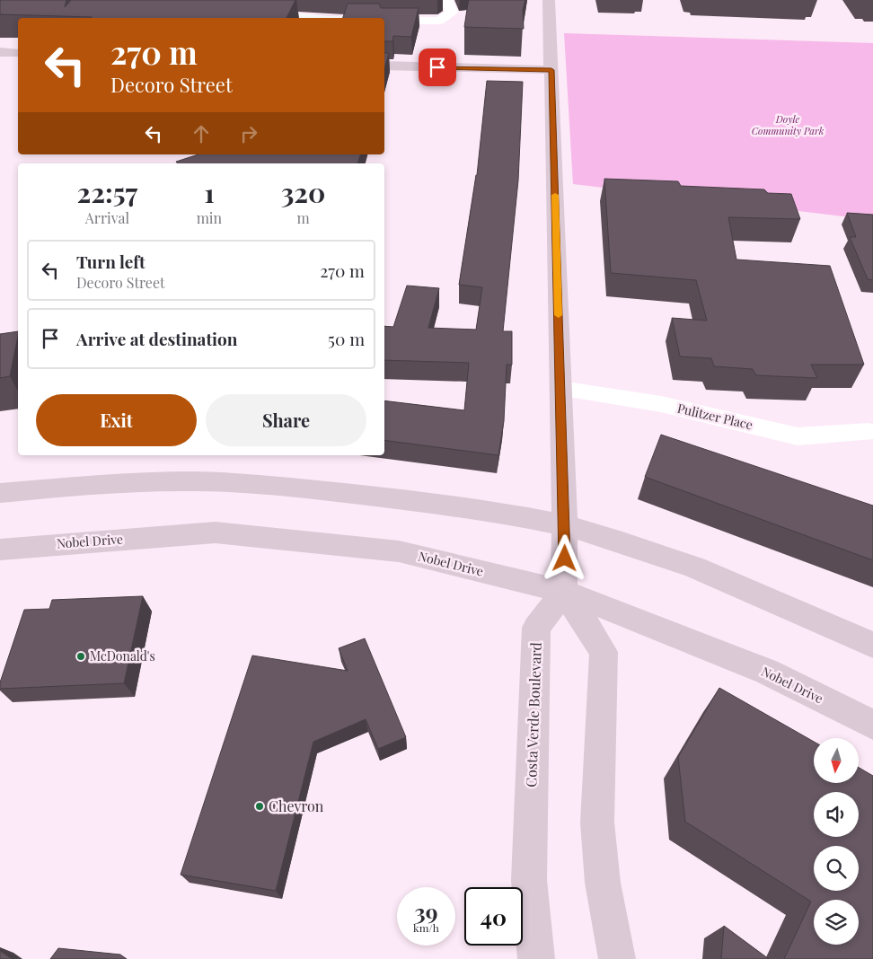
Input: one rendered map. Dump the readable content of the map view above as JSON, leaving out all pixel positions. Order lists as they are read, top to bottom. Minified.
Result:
{"streets":{"street":["Pulitzer Place","Nobel Drive","Costa Verde Boulevard"]},"crossings":[["Nobel Drive","Costa Verde Boulevard"]],"parks":["Doyle Community Park"],"places":["McDonald's","Chevron"],"north":"bottom","page":{"turn":["270 m","Decoro Street"],"eta":["22:57","Arrival","1","min","320","m"],"list":[{"name":"Turn left","note":"Decoro Street","value":"270 m"},{"name":"Arrive at destination","value":"50 m"}],"buttons":["Exit","Share"],"speed":"39 km/h","limit":"40"}}
